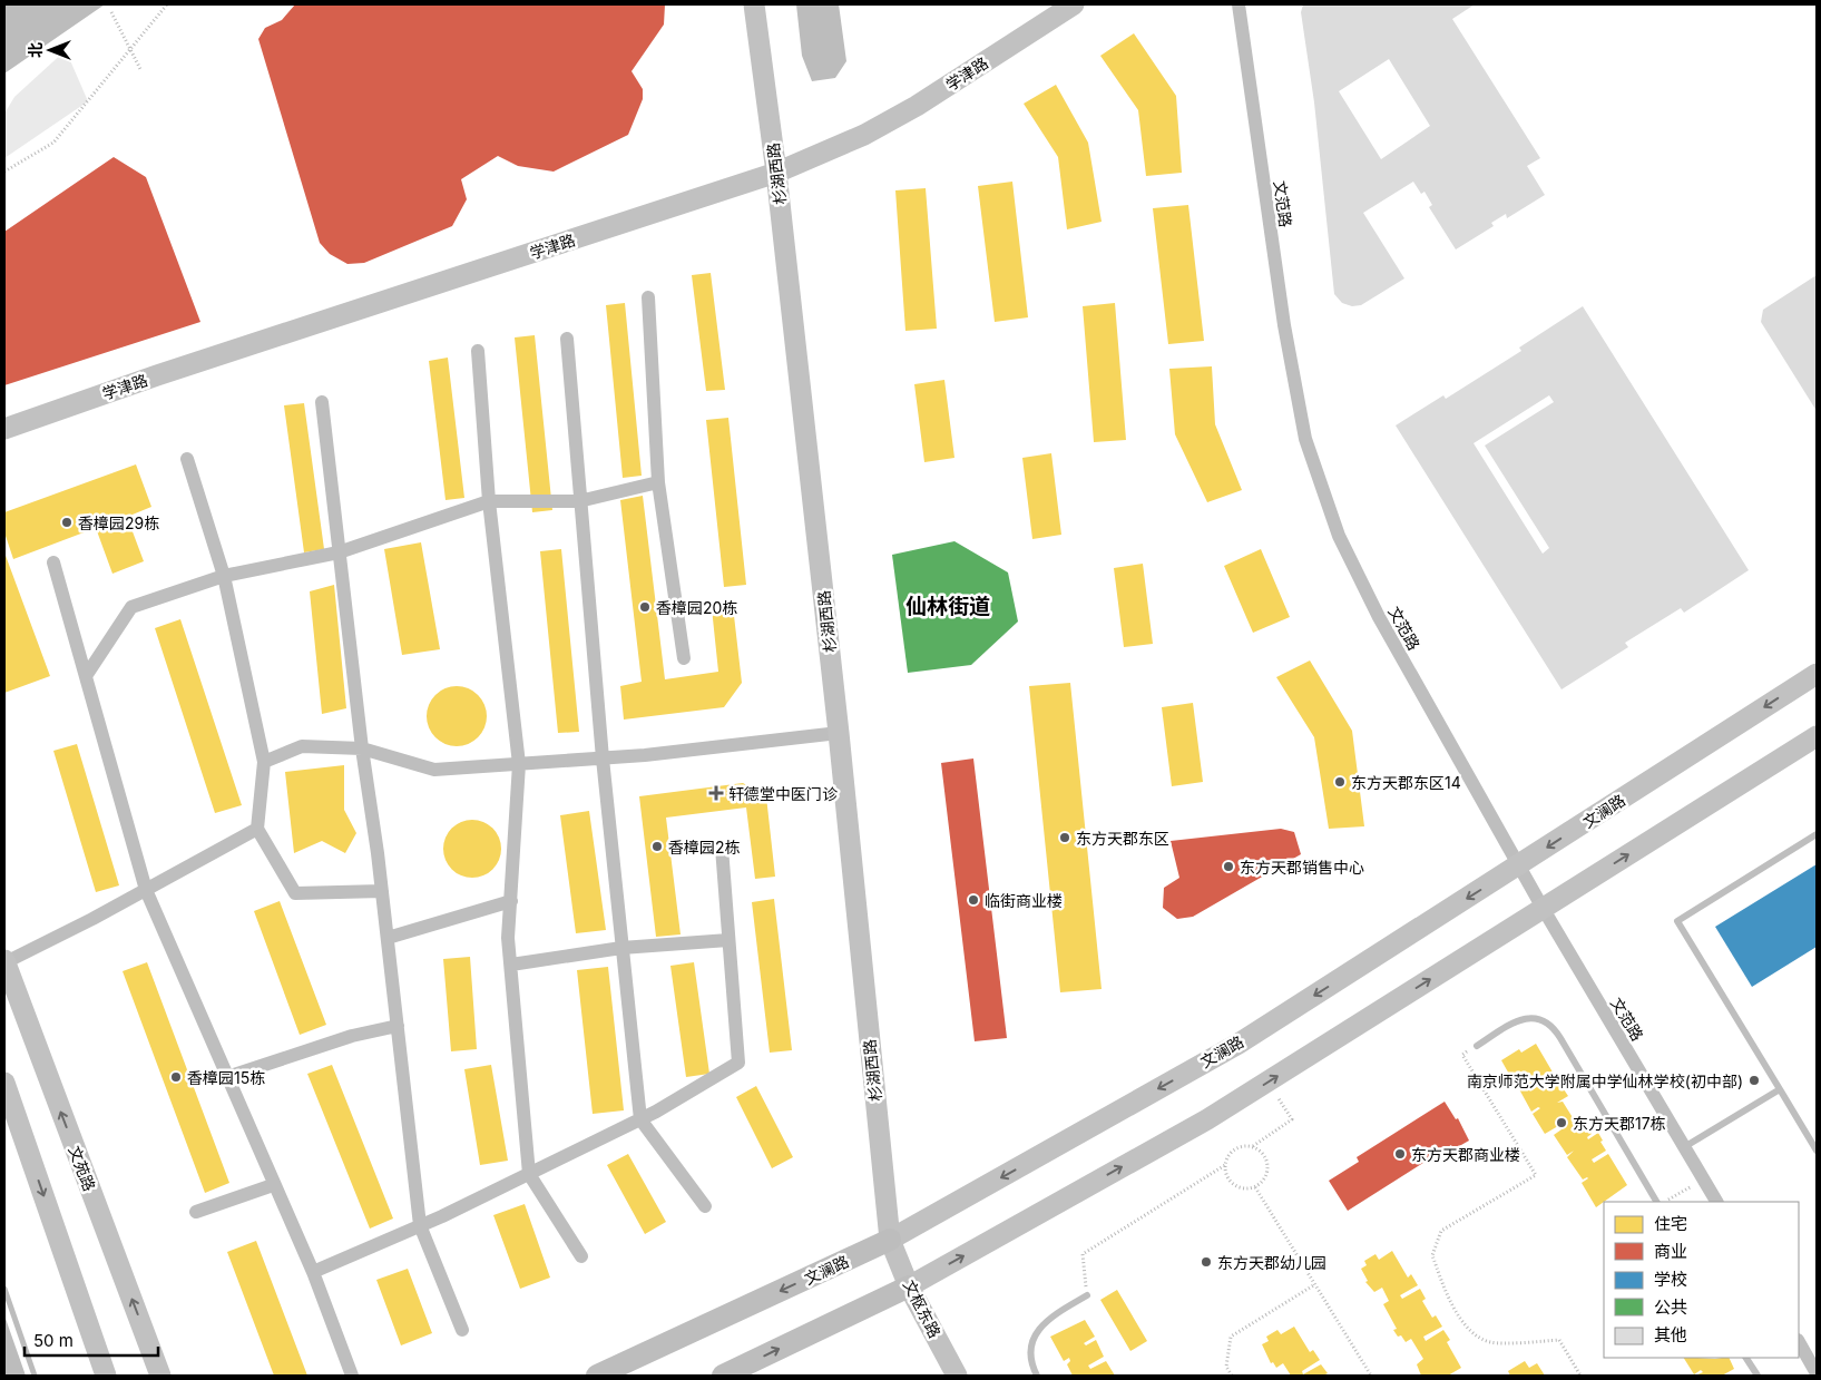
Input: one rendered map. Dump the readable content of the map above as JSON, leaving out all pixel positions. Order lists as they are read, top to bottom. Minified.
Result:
{"streets":{"main road":["学津路","杉湖西路","文澜路","文苑路","文枢东路"],"street":["文范路"]},"crossings":[["学津路","杉湖西路"],["杉湖西路","文澜路"],["杉湖西路","文枢东路"],["文范路","文澜路"],["文澜路","文枢东路"]],"districts":["仙林街道"],"places":{"other":["香樟园29栋","香樟园20栋","东方天郡东区14","东方天郡东区","香樟园2栋","东方天郡销售中心","临街商业楼","香樟园15栋","南京师范大学附属中学仙林学校(初中部)","东方天郡17栋","东方天郡商业楼","东方天郡幼儿园"],"health":["轩德堂中医门诊"]},"legend":["住宅","商业","学校","公共","其他"],"scale_bar":"50 m","north":"left"}
